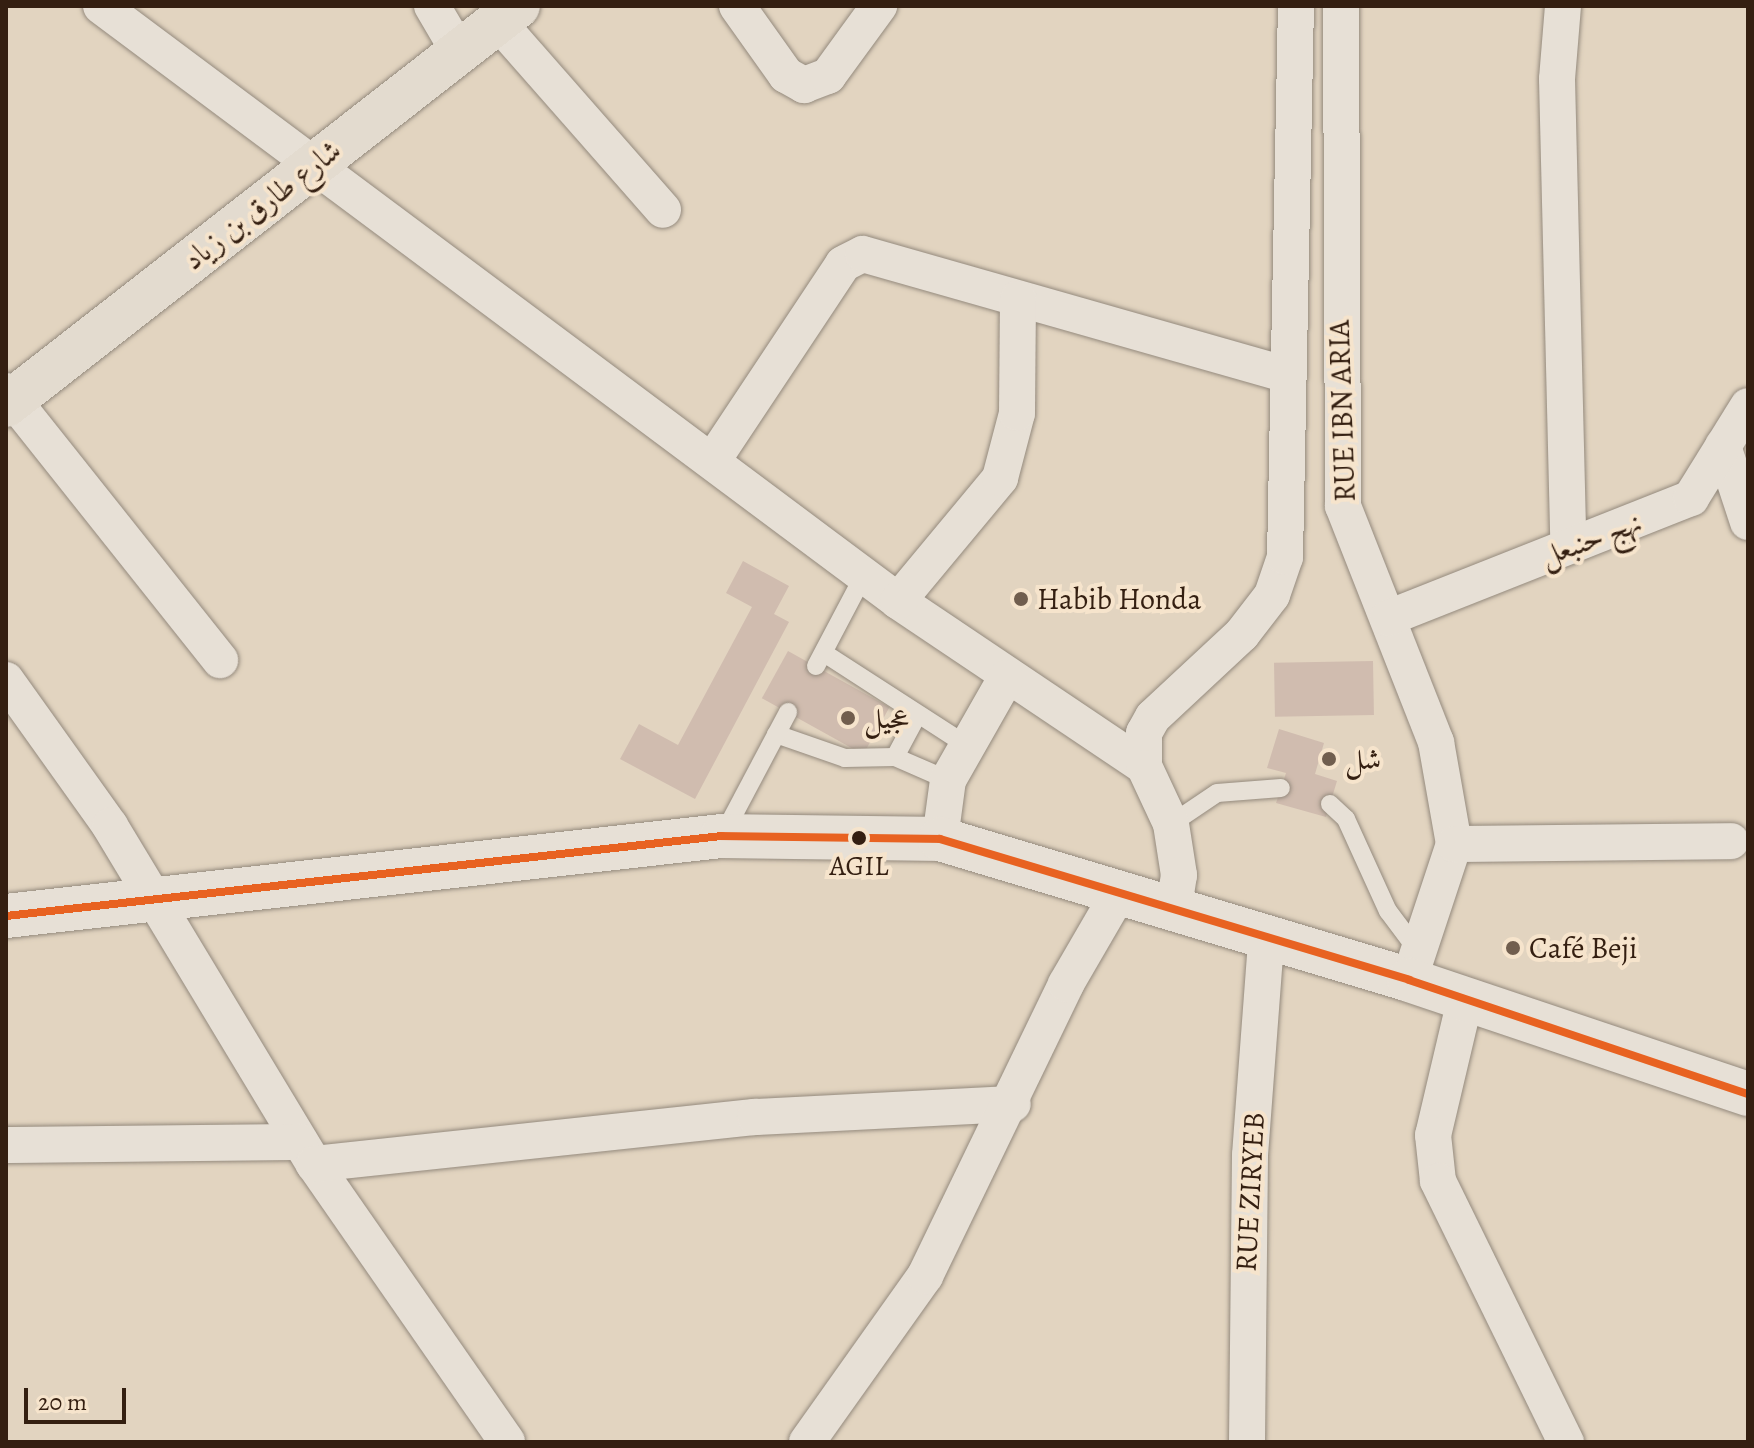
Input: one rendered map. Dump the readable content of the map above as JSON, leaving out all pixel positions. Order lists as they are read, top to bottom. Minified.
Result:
{"streets":{"main road":["شارع طارق بن زياد"],"street":["RUE IBN ARIA","نهج حنبعل","RUE ZIRYEB"]},"crossings":[["RUE IBN ARIA","نهج حنبعل"]],"places":["Habib Honda","عجيل","شل","AGIL","Café Beji"],"scale_bar":"20 m"}
